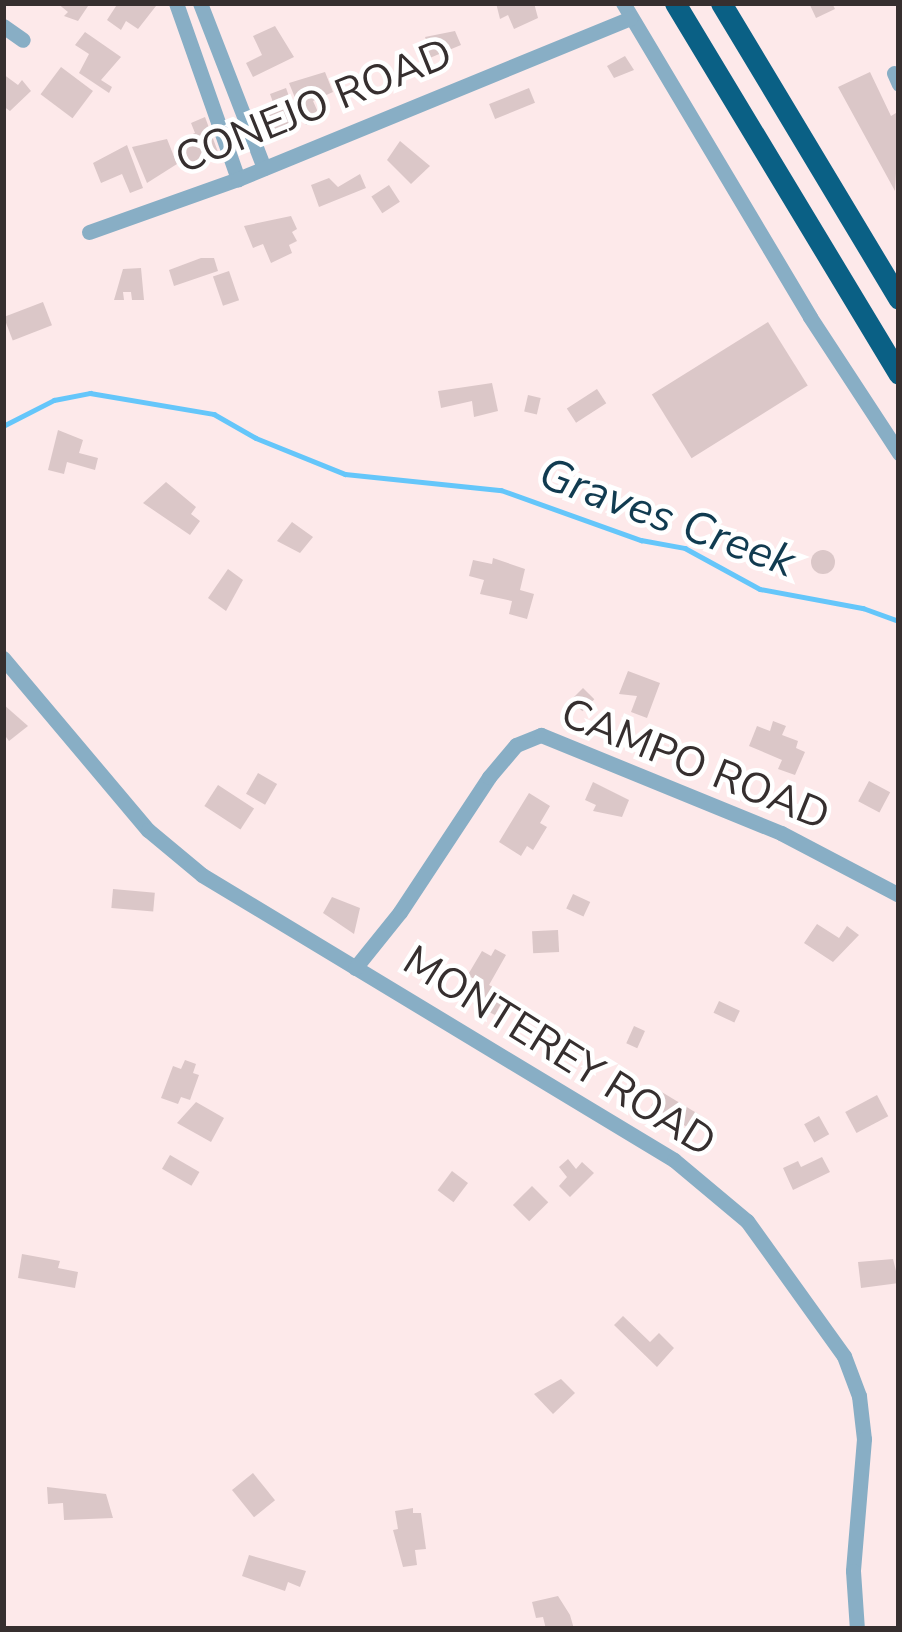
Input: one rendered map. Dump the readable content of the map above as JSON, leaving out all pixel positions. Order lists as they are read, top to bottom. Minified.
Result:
{"streets":{"street":["CONEJO ROAD","CAMPO ROAD","MONTEREY ROAD"]},"crossings":[["CAMPO ROAD","MONTEREY ROAD"]],"water":["Graves Creek"]}
